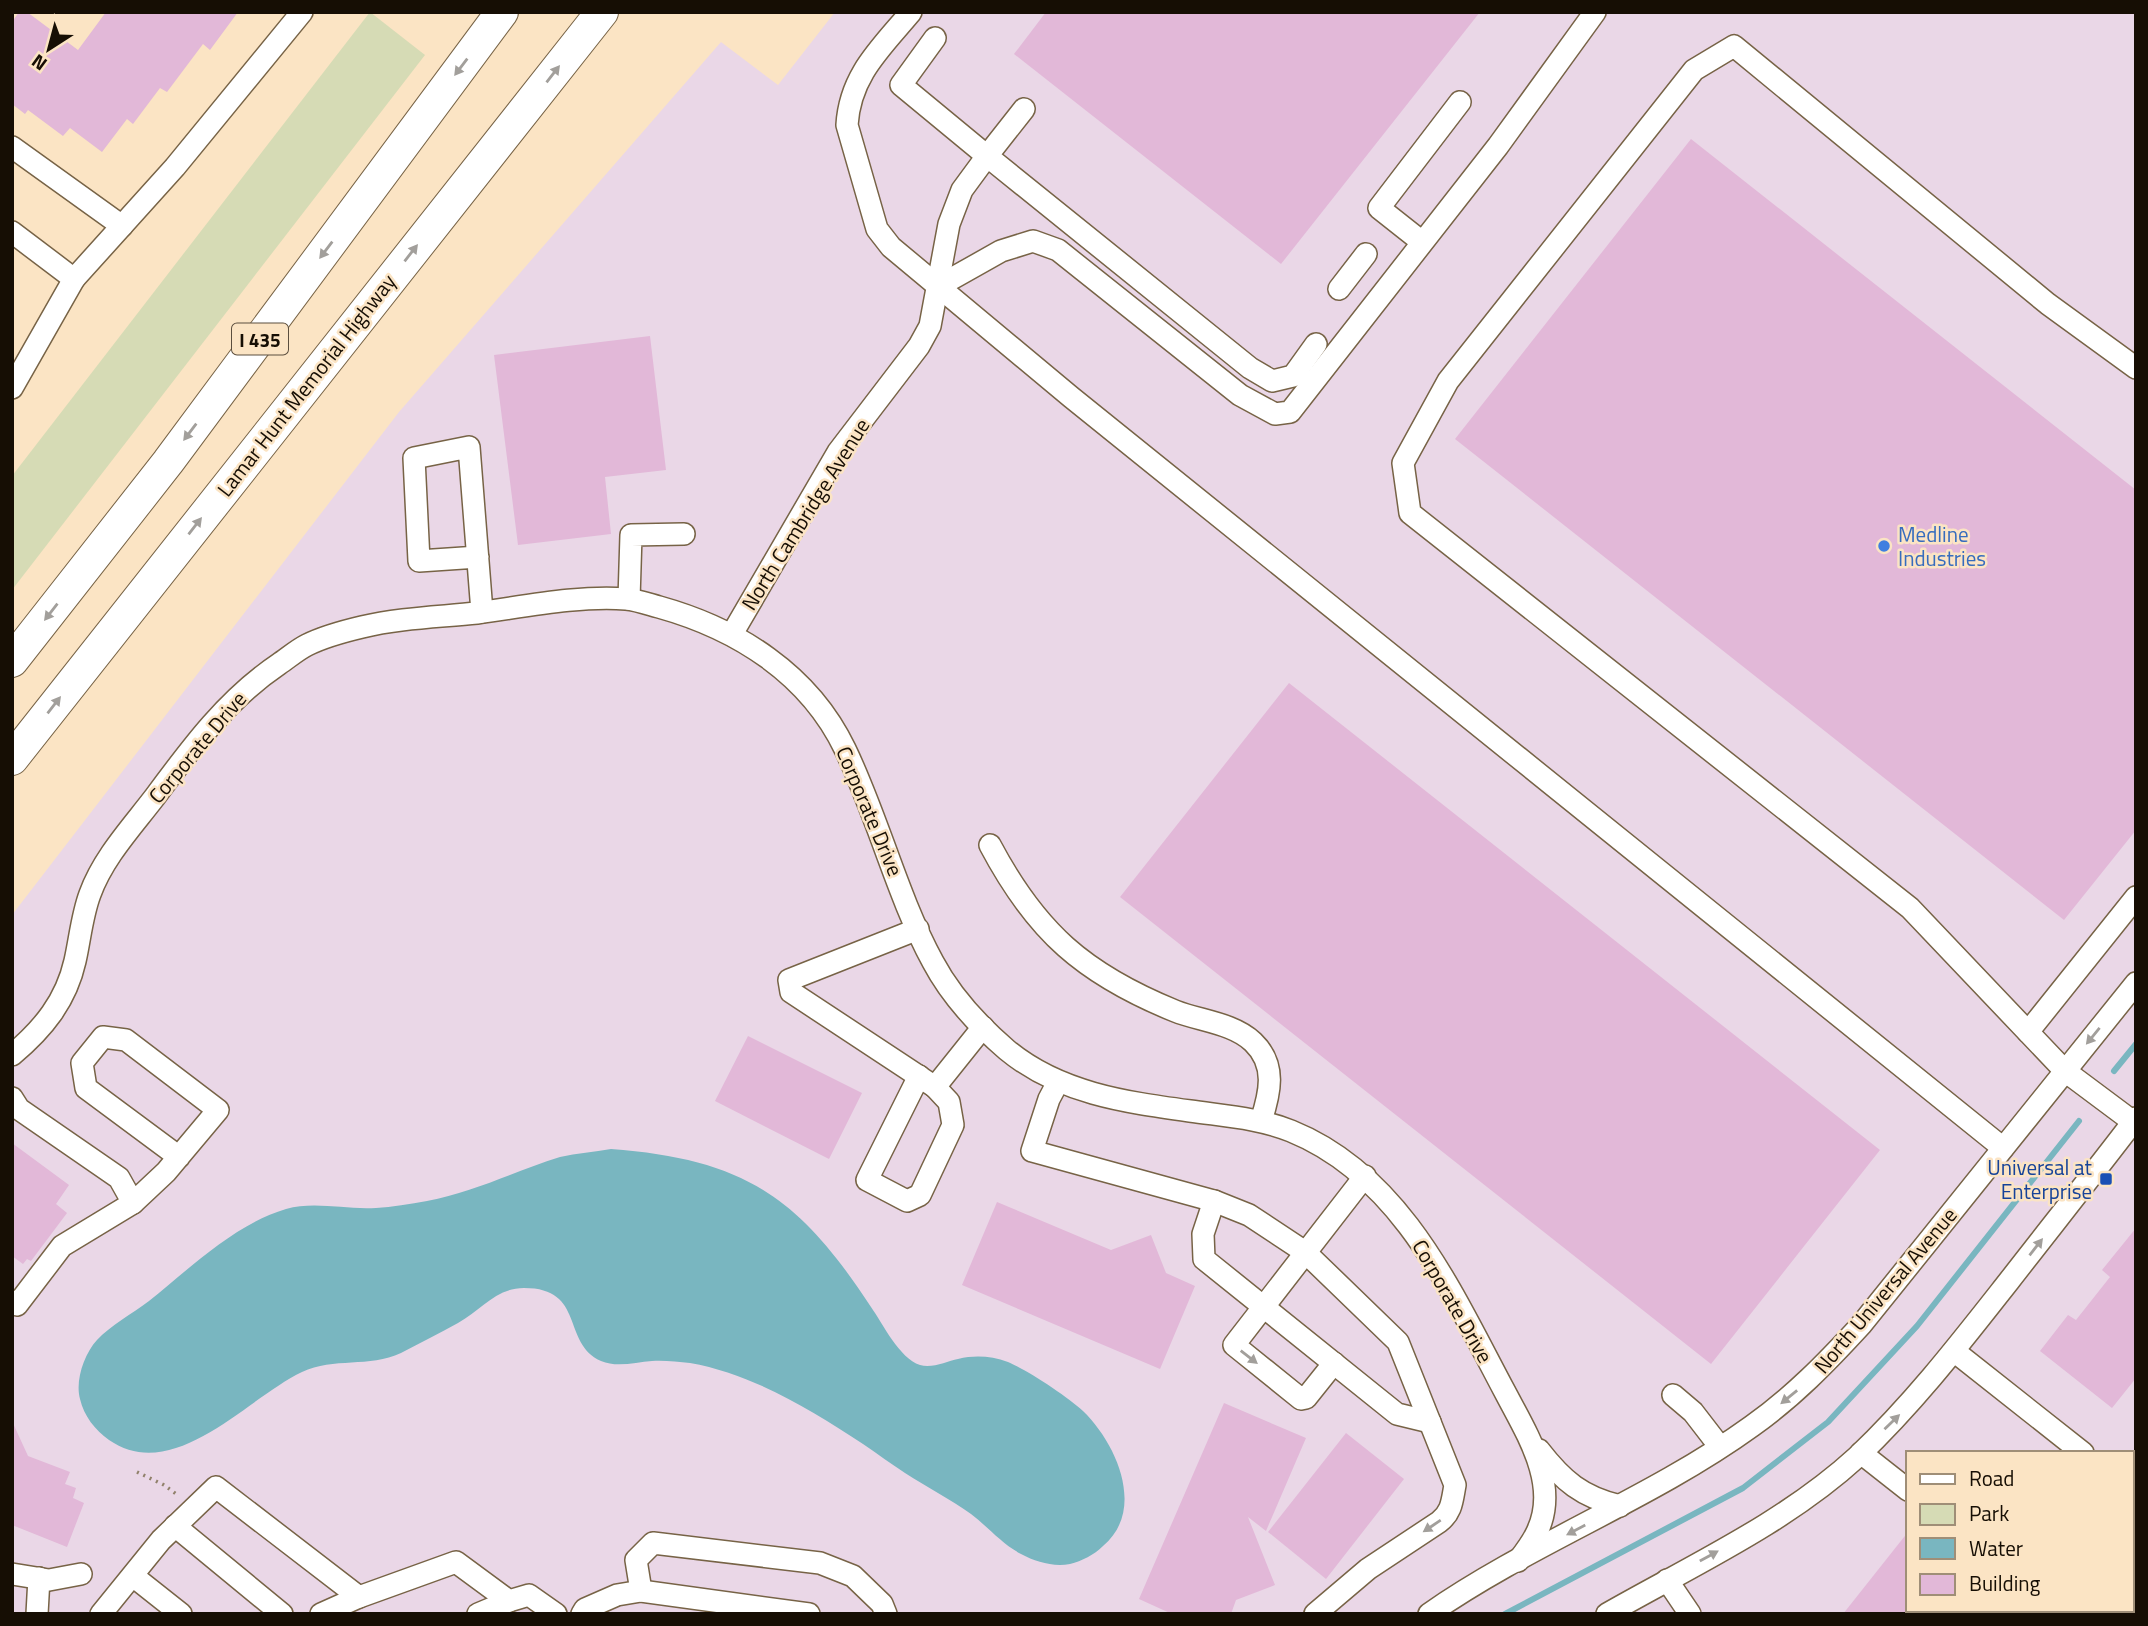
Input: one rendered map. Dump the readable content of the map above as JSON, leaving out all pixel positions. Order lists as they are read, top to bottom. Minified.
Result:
{"streets":{"highway":["I 435","Lamar Hunt Memorial Highway"],"street":["North Cambridge Avenue","Corporate Drive","North Universal Avenue"]},"crossings":[["North Cambridge Avenue","Corporate Drive"],["Corporate Drive","North Universal Avenue"]],"places":{"other":["Medline Industries"],"transit":["Universal at Enterprise"]},"legend":["Road","Park","Water","Building"],"north":"bottom left"}
